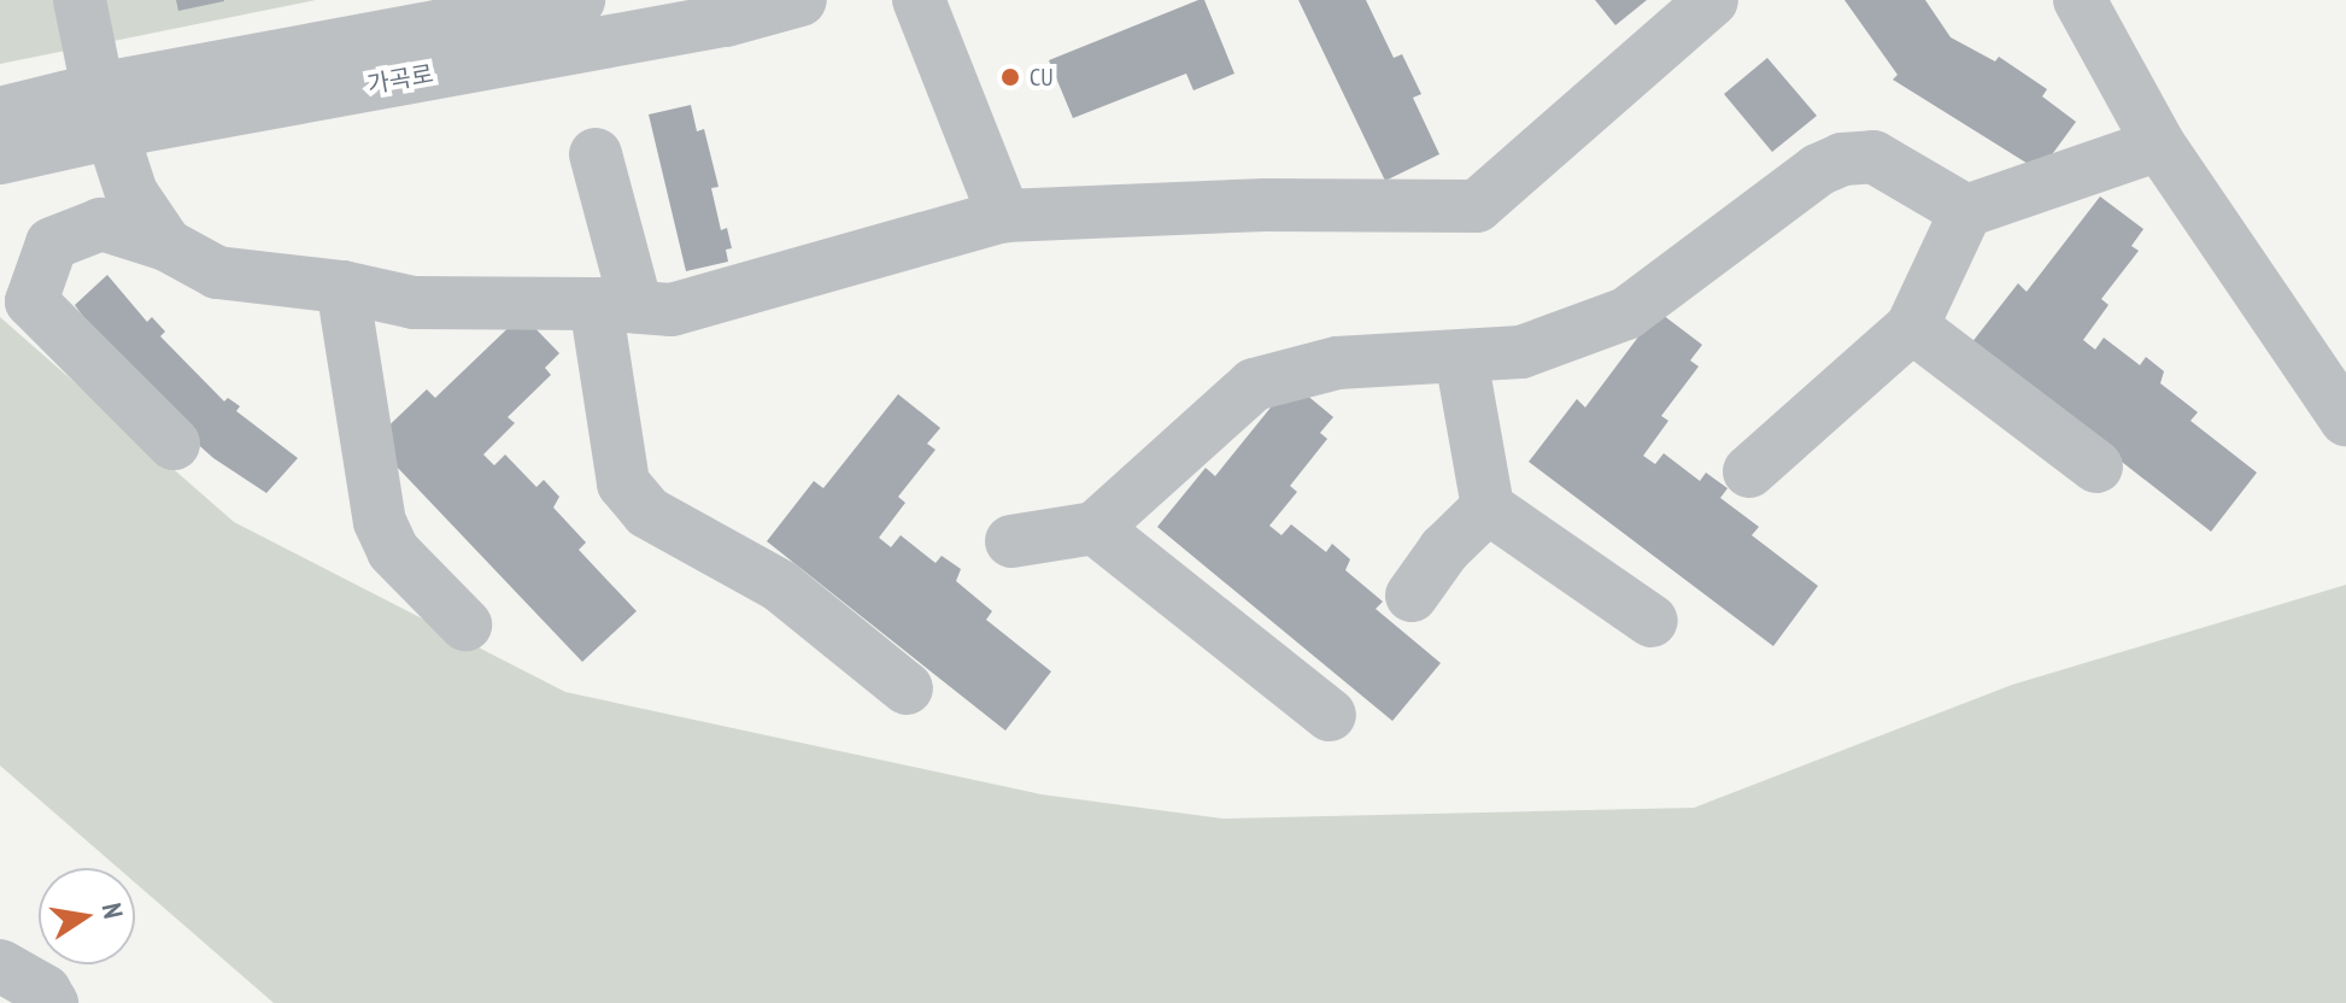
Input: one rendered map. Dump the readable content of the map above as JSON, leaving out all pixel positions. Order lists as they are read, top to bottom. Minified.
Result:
{"streets":{"street":["가곡로"]},"places":["CU"],"north":"right"}
